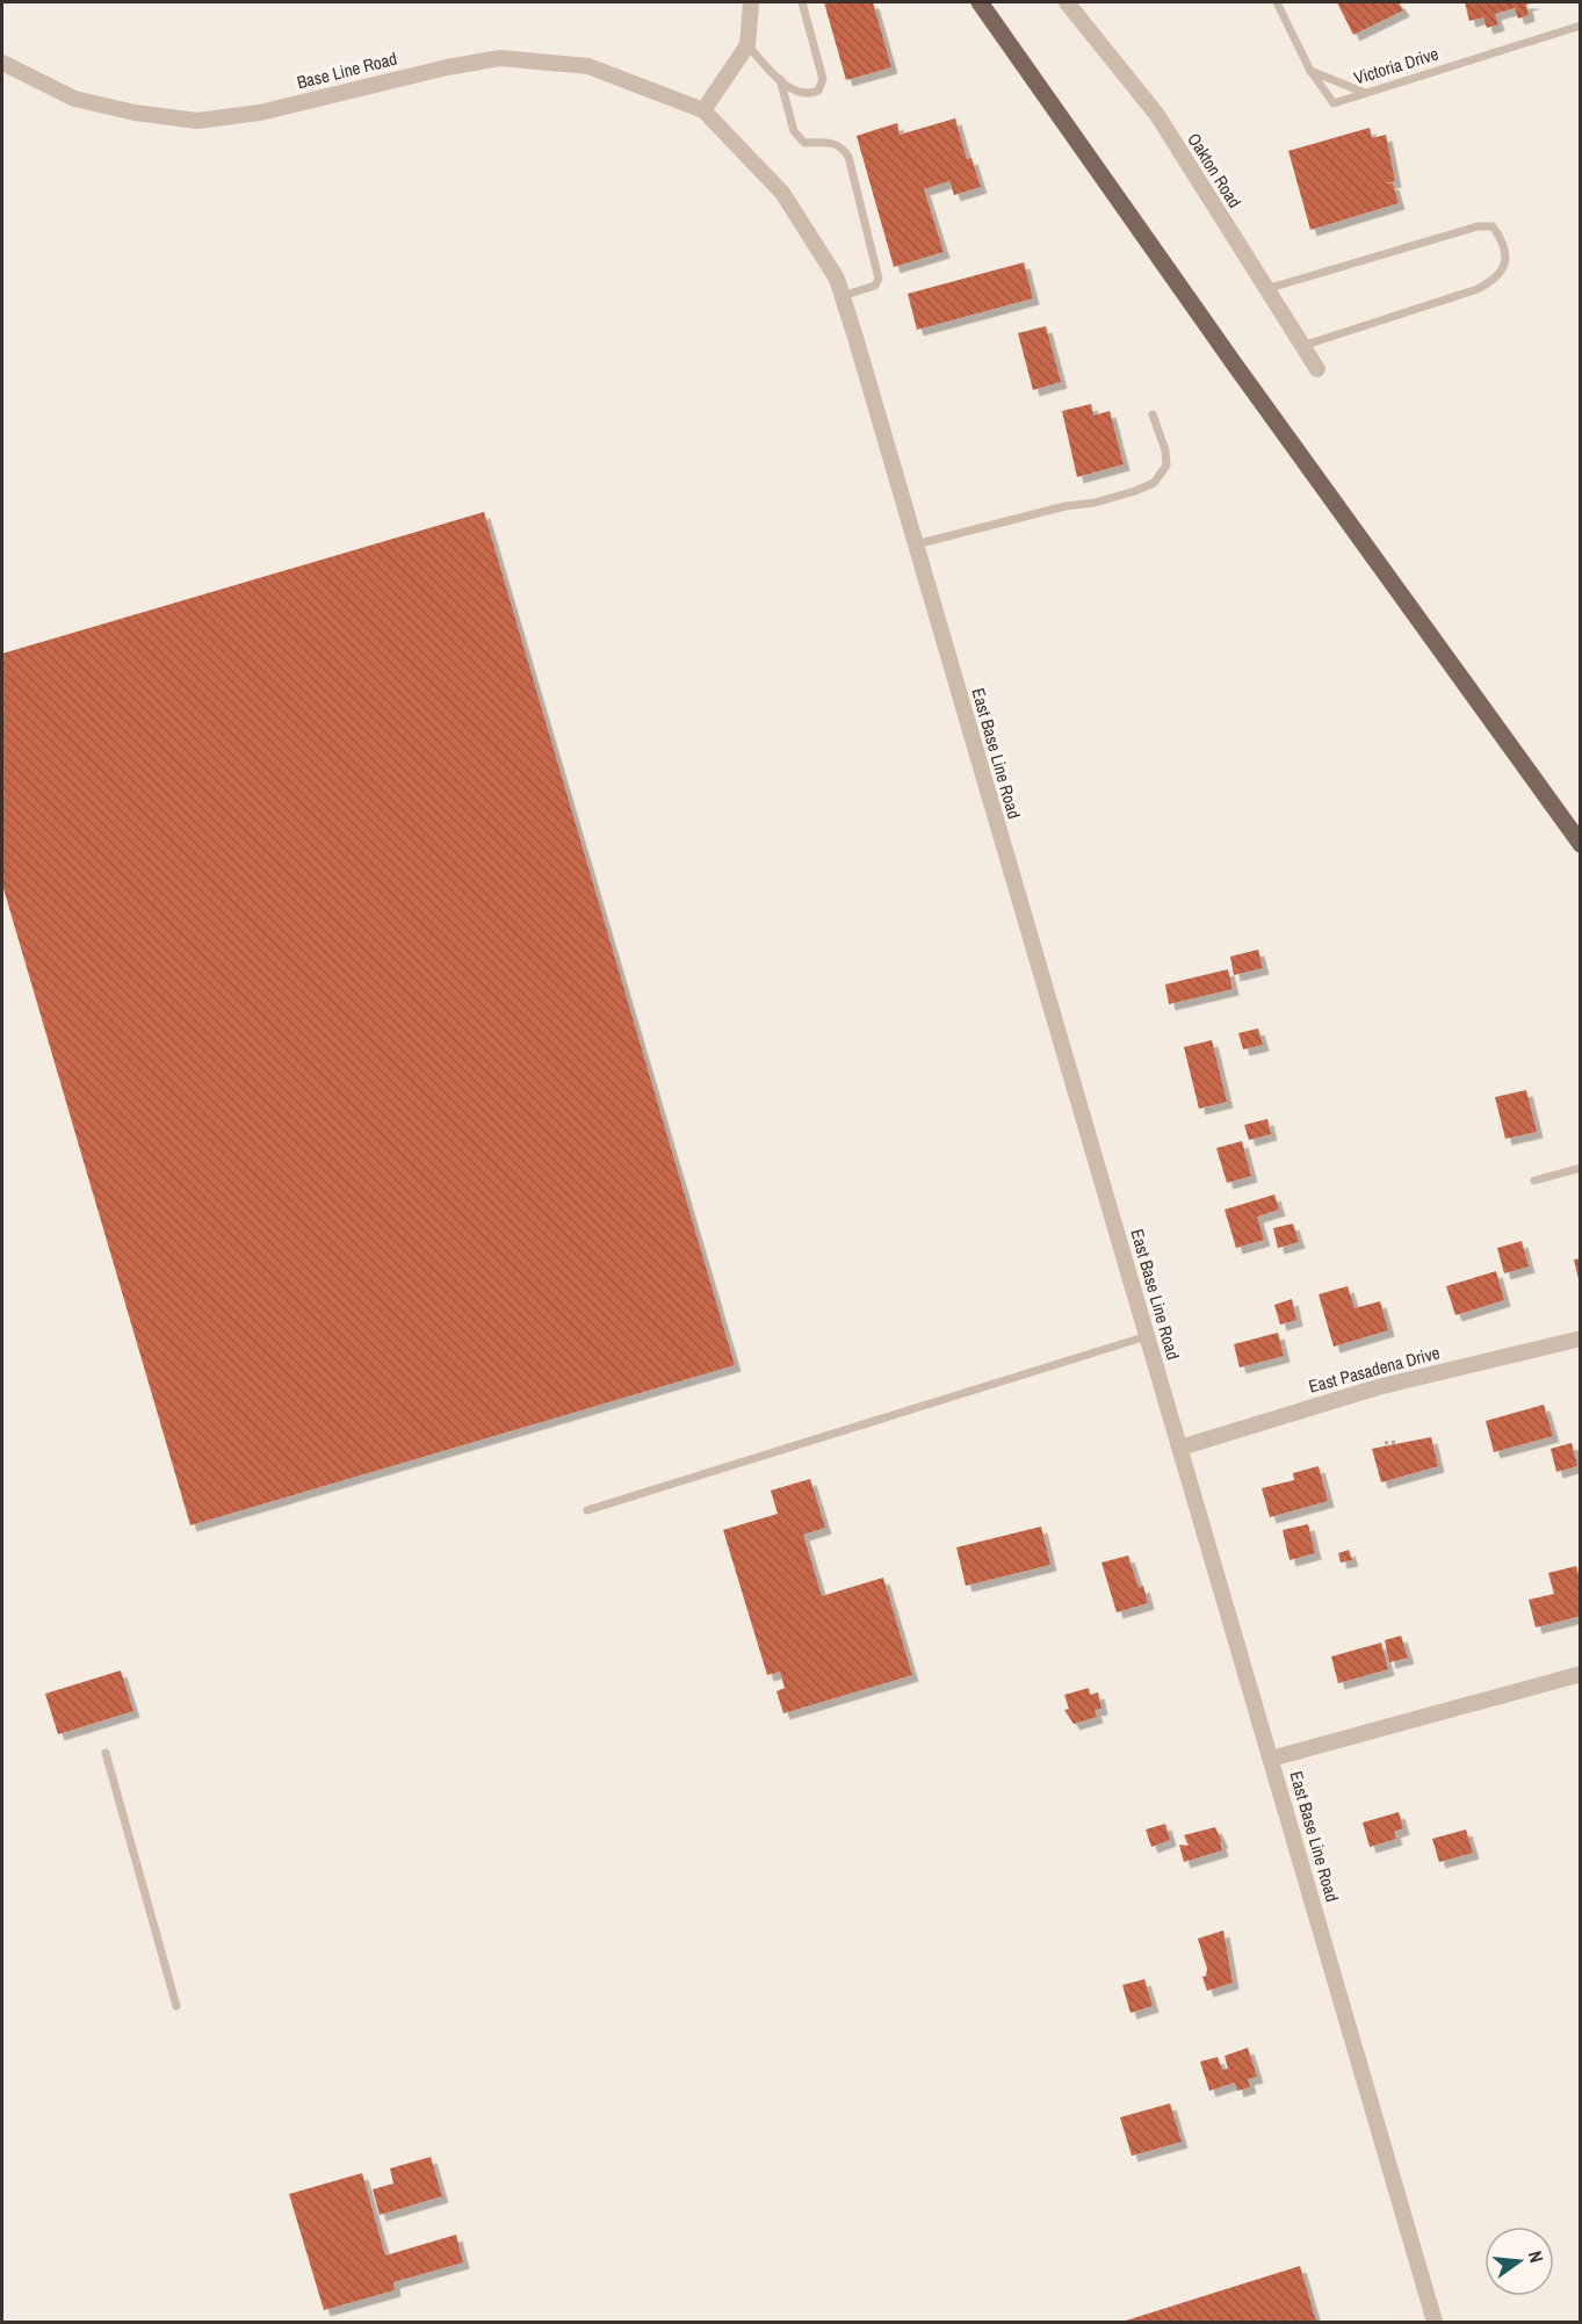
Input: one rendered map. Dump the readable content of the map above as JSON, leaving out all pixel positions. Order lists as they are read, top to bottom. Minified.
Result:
{"streets":{"street":["Base Line Road","Oakton Road","East Base Line Road","East Pasadena Drive"],"lane":["Victoria Drive"]},"crossings":[["Base Line Road","East Base Line Road"],["East Base Line Road","East Pasadena Drive"]],"north":"right"}
